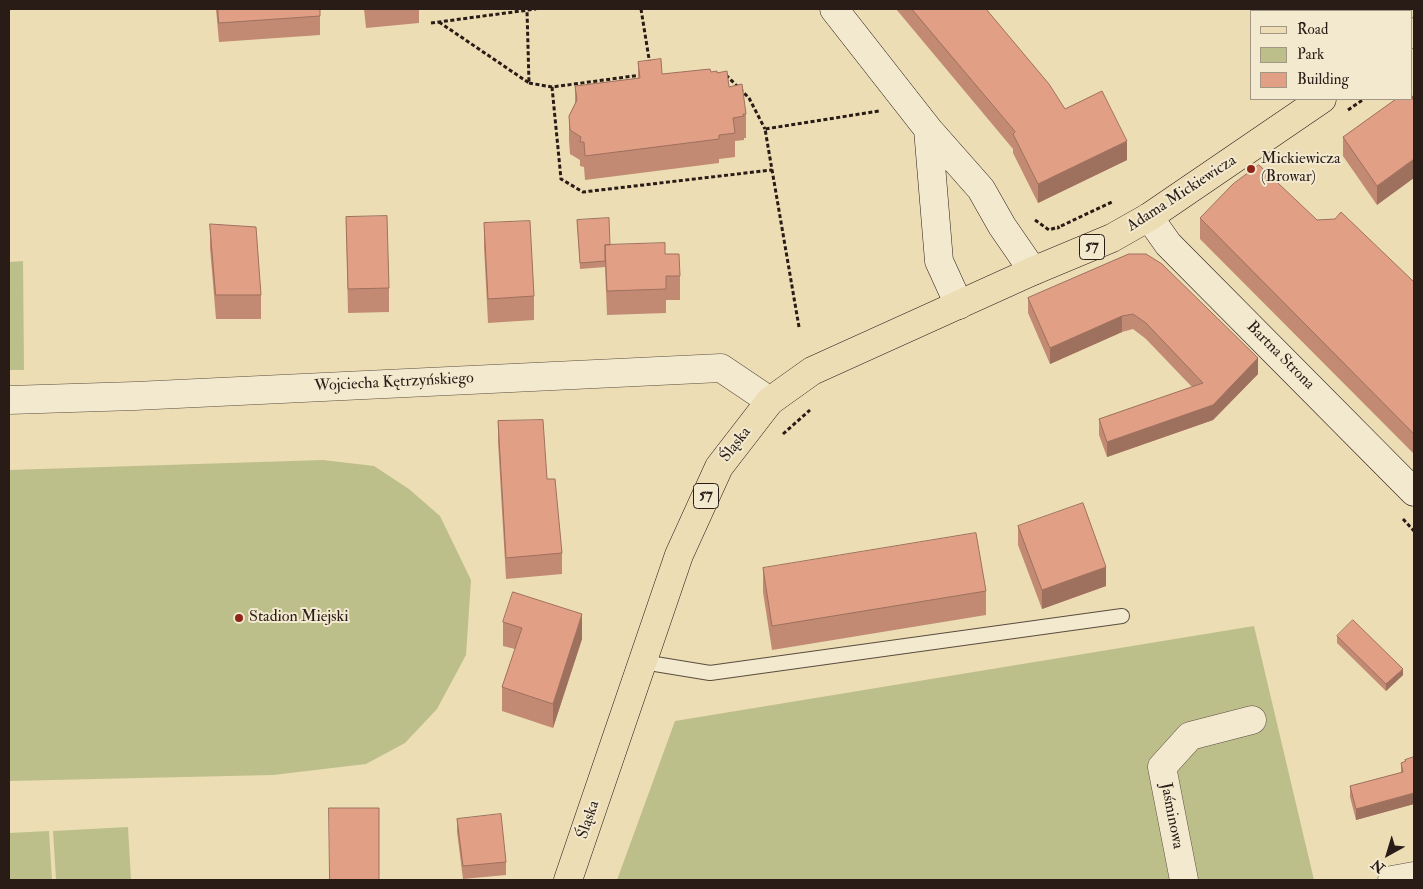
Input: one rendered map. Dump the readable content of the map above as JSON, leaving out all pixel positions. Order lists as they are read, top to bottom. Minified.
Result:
{"streets":{"main road":["Adama Mickiewicza","57","Śląska"],"street":["Bartna Strona","Wojciecha Kętrzyńskiego","Jaśminowa"]},"crossings":[["Adama Mickiewicza","Bartna Strona"],["Adama Mickiewicza","Śląska"],["Wojciecha Kętrzyńskiego","Śląska"]],"places":["Mickiewicza (Browar)","Stadion Miejski"],"legend":["Road","Park","Building"],"north":"bottom left"}
